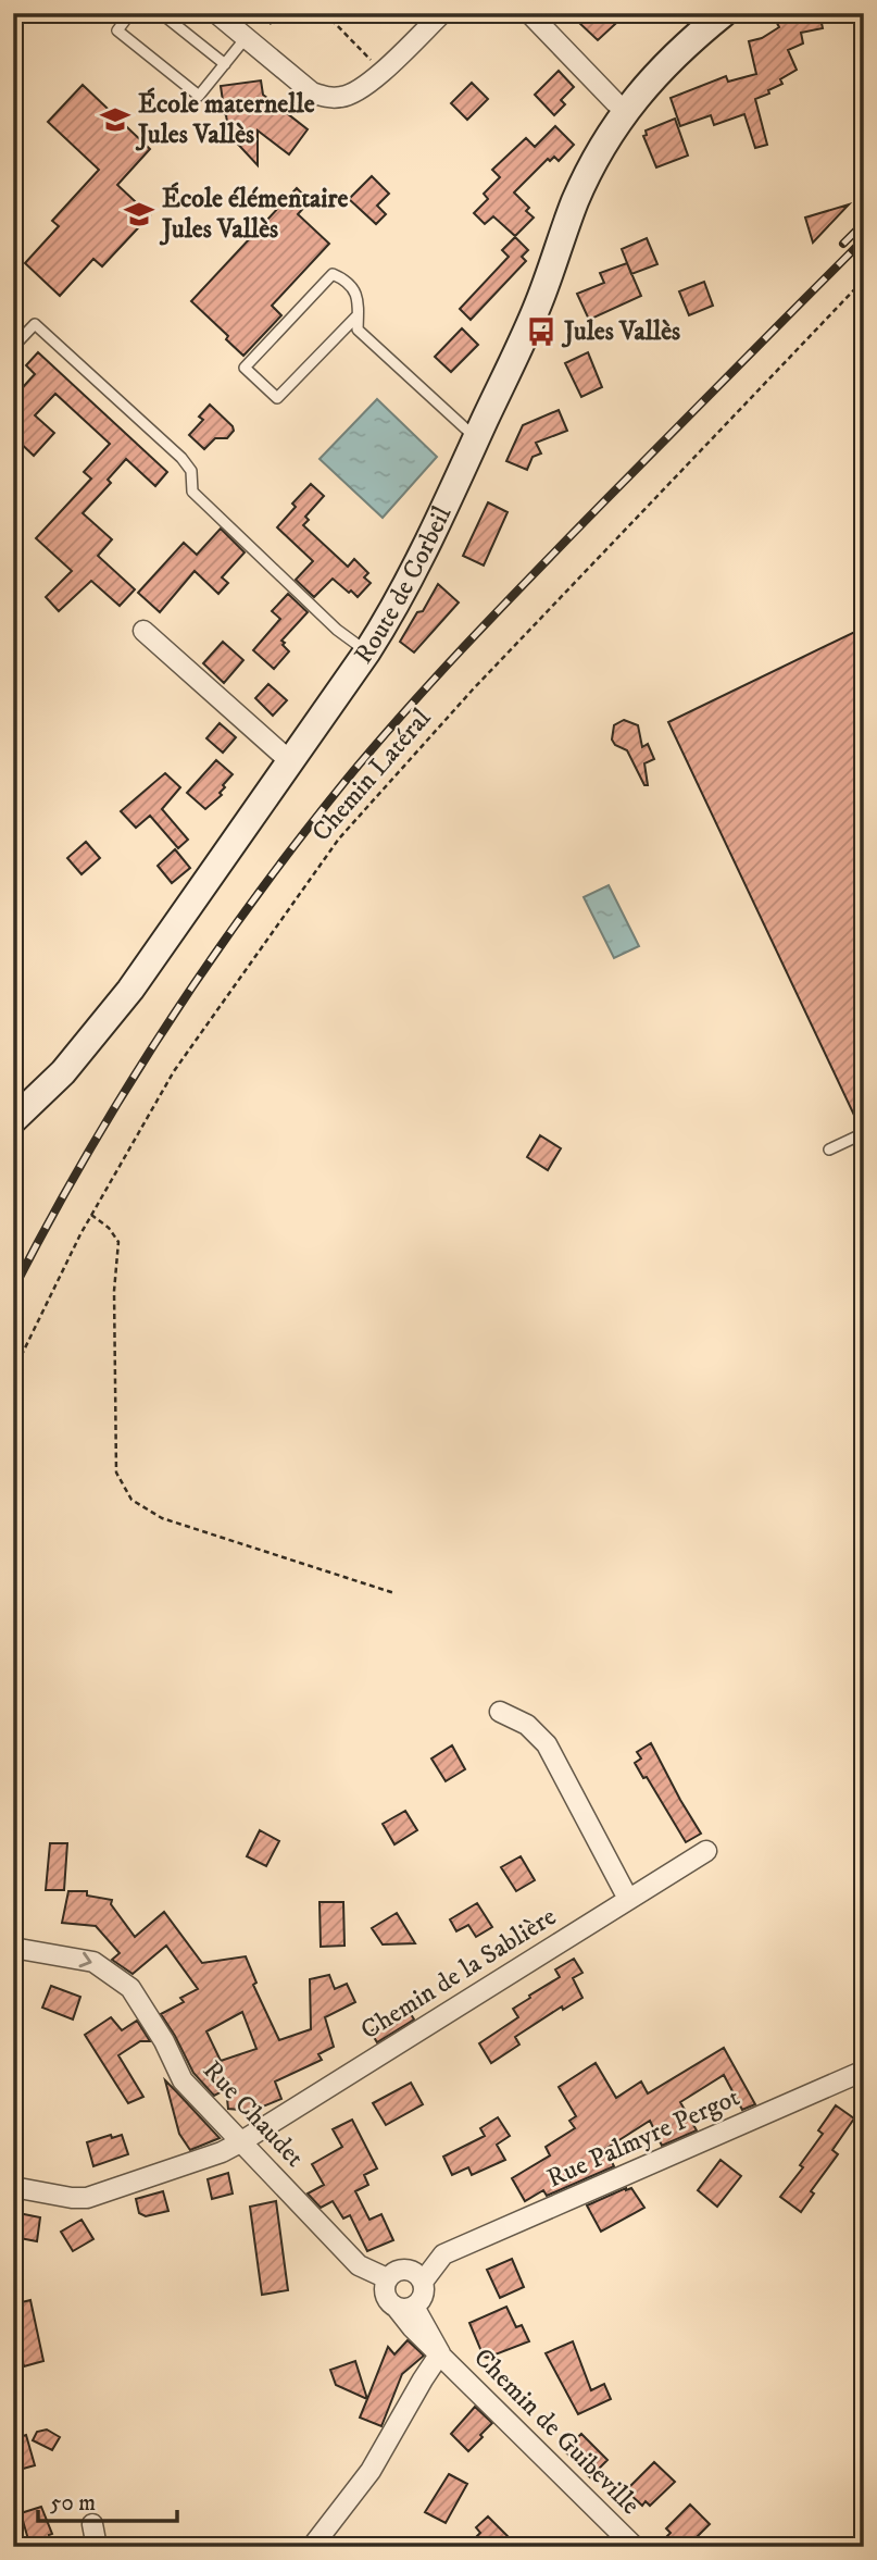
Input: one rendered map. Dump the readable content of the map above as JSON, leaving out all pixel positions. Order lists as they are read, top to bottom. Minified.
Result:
{"streets":{"main road":["Route de Corbeil"],"street":["Chemin de la Sablière","Rue Chaudet","Rue Palmyre Pergot","Chemin de Guibeville"],"path":["Chemin Latéral"]},"crossings":[["Chemin de la Sablière","Rue Chaudet"],["Rue Chaudet","Rue Palmyre Pergot"]],"one_way":["Rue Chaudet"],"places":{"school or university":["École maternelle Jules Vallès","École élémentaire Jules Vallès"],"bus stop":["Jules Vallès"]},"scale_bar":"50 m"}
